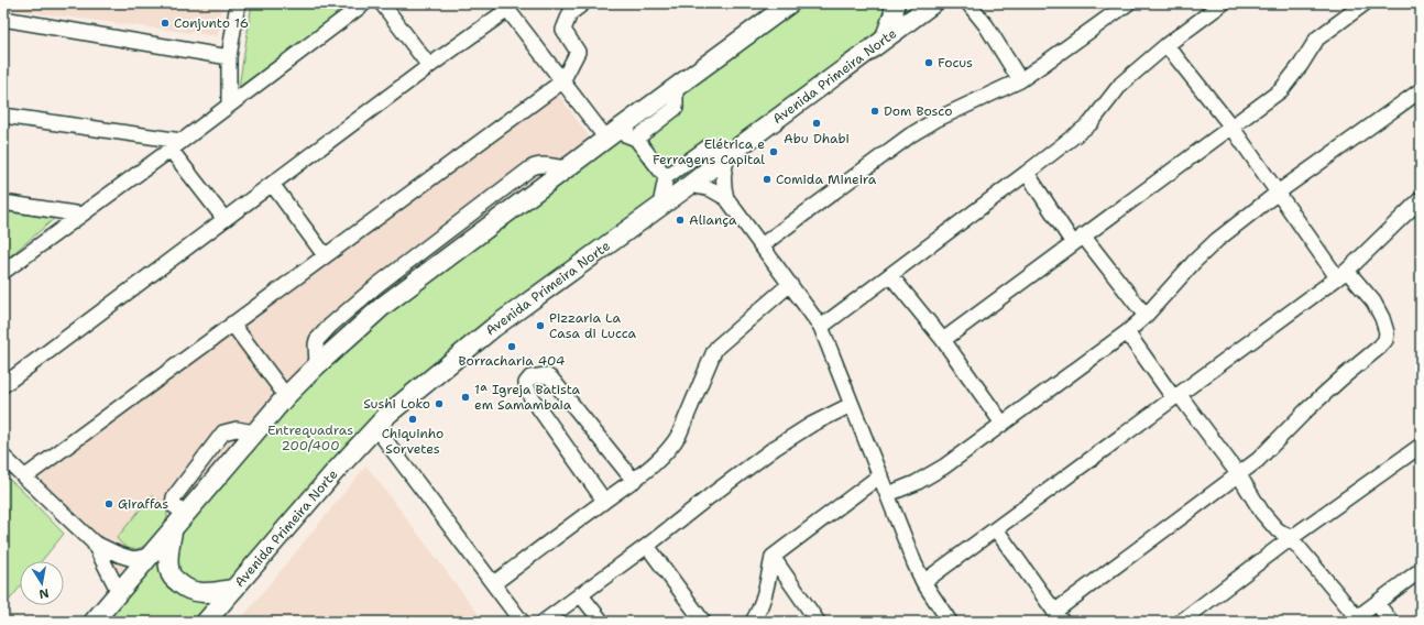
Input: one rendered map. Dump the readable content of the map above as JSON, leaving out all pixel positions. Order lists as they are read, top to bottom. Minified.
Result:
{"streets":{"main road":["Avenida Primeira Norte"]},"parks":["Entrequadras 200/400"],"places":["Conjunto 16","Focus","Dom Bosco","Abu Dhabi","Elétrica e Ferragens Capital","Comida Mineira","Aliança","Pizzaria La Casa di Lucca","Borracharia 404","1ª Igreja Batista em Samambaia","Sushi Loko","Chiquinho Sorvetes","Giraffas"],"north":"bottom"}
